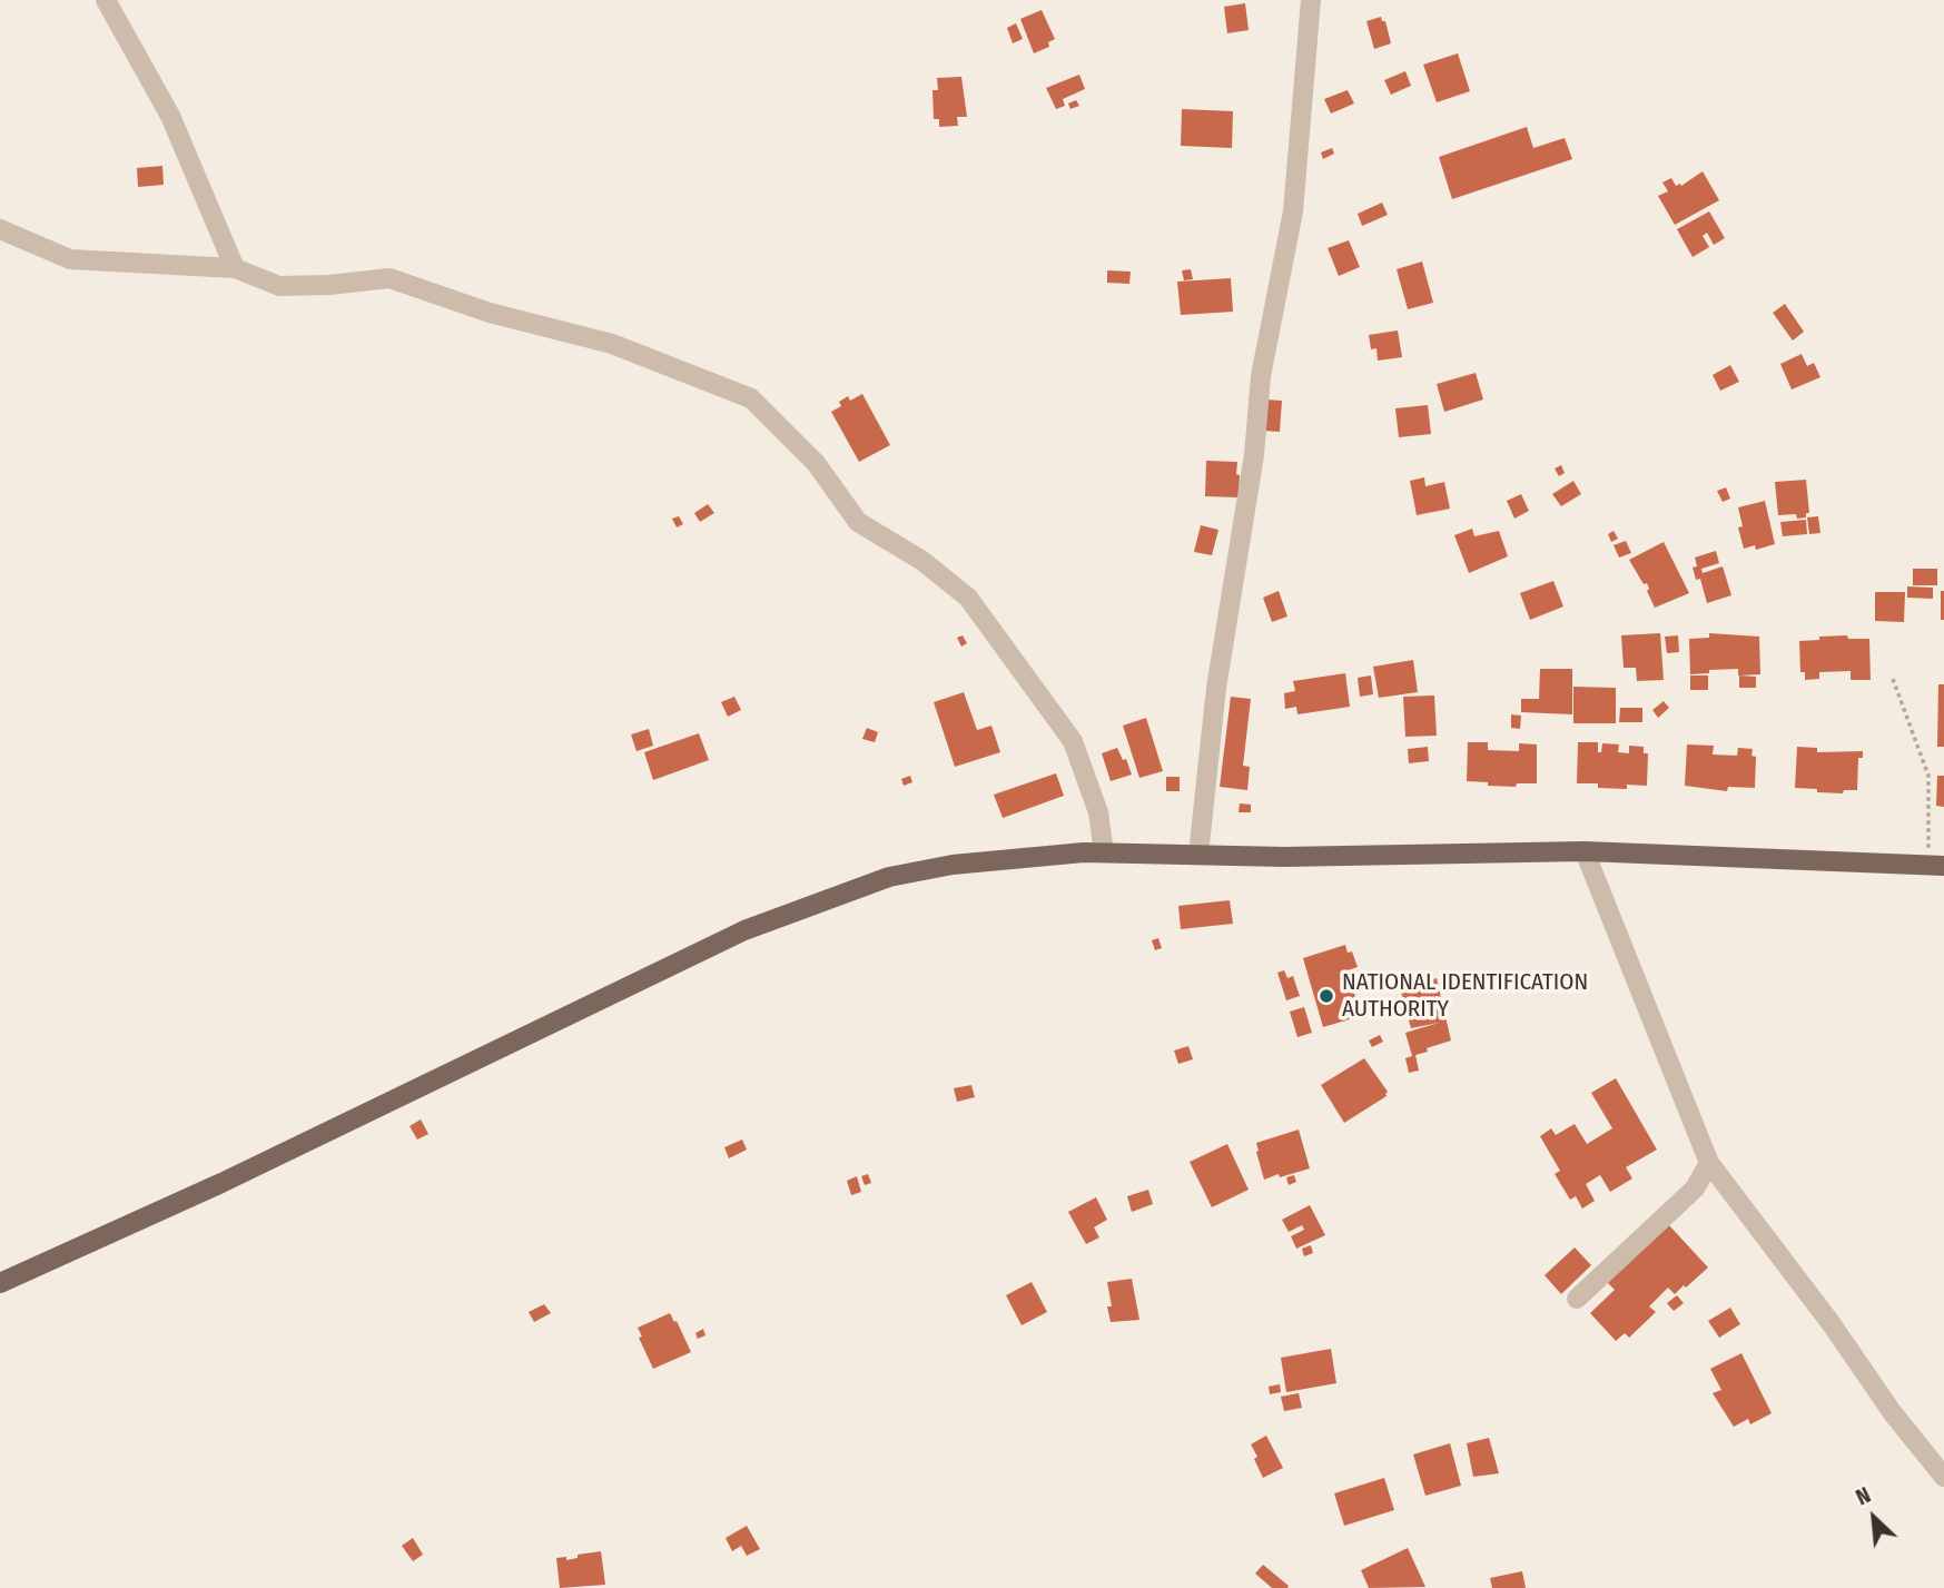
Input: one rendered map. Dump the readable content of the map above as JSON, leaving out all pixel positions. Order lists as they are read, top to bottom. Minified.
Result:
{"places":["NATIONAL IDENTIFICATION AUTHORITY"],"north":"top left"}
